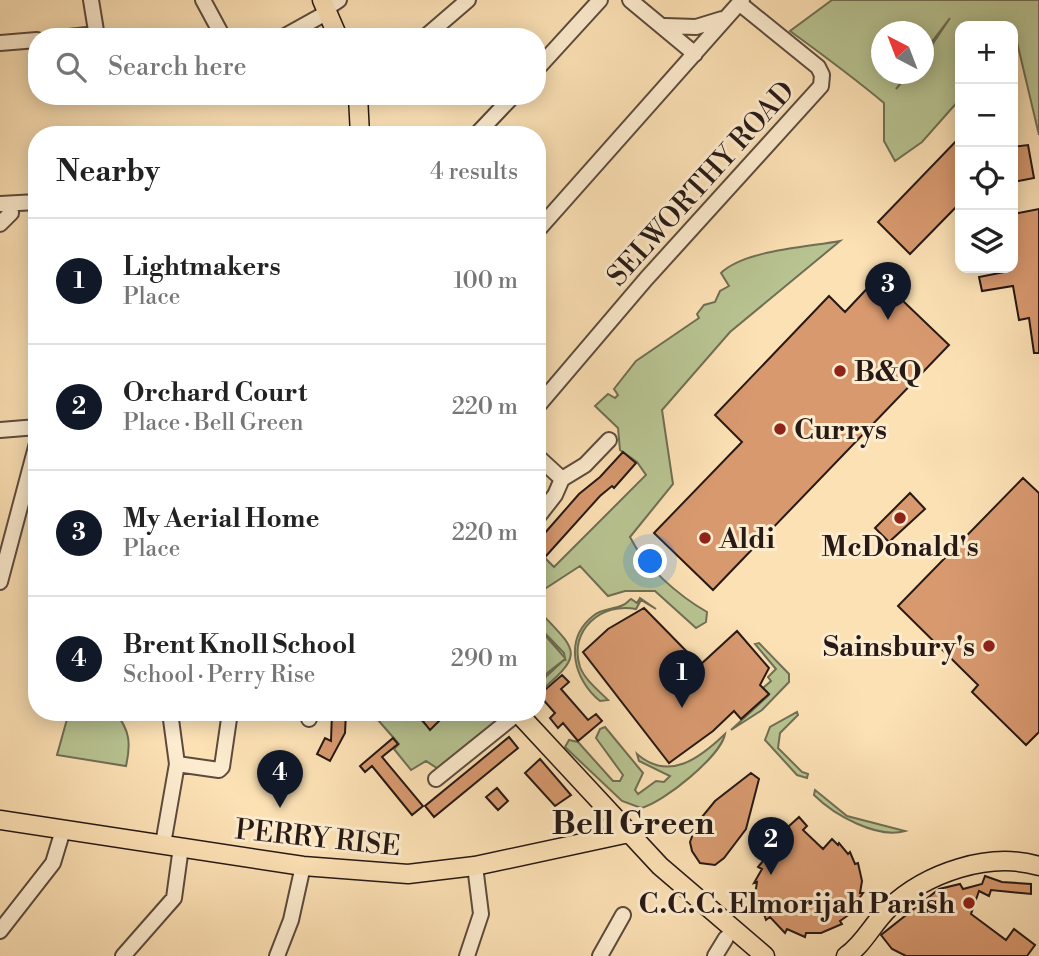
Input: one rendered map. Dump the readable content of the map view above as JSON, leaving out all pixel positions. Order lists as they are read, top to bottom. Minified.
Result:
{"streets":{"main road":["PERRY RISE"],"street":["SELWORTHY ROAD"]},"districts":["Bell Green"],"places":["B&Q","Currys","McDonald's","Aldi","Sainsbury's","C.C.C. Elmorijah Parish"],"north":"top left","page":{"map_buttons":["+","−"],"search":"Search here","heading":["Nearby","4 results"],"list":[{"mark":"1","name":"Lightmakers","note":"Place","value":"100 m"},{"mark":"2","name":"Orchard Court","note":"Place · Bell Green","value":"220 m"},{"mark":"3","name":"My Aerial Home","note":"Place","value":"220 m"},{"mark":"4","name":"Brent Knoll School","note":"School · Perry Rise","value":"290 m"}],"pins":["3","1","4","2"]}}
